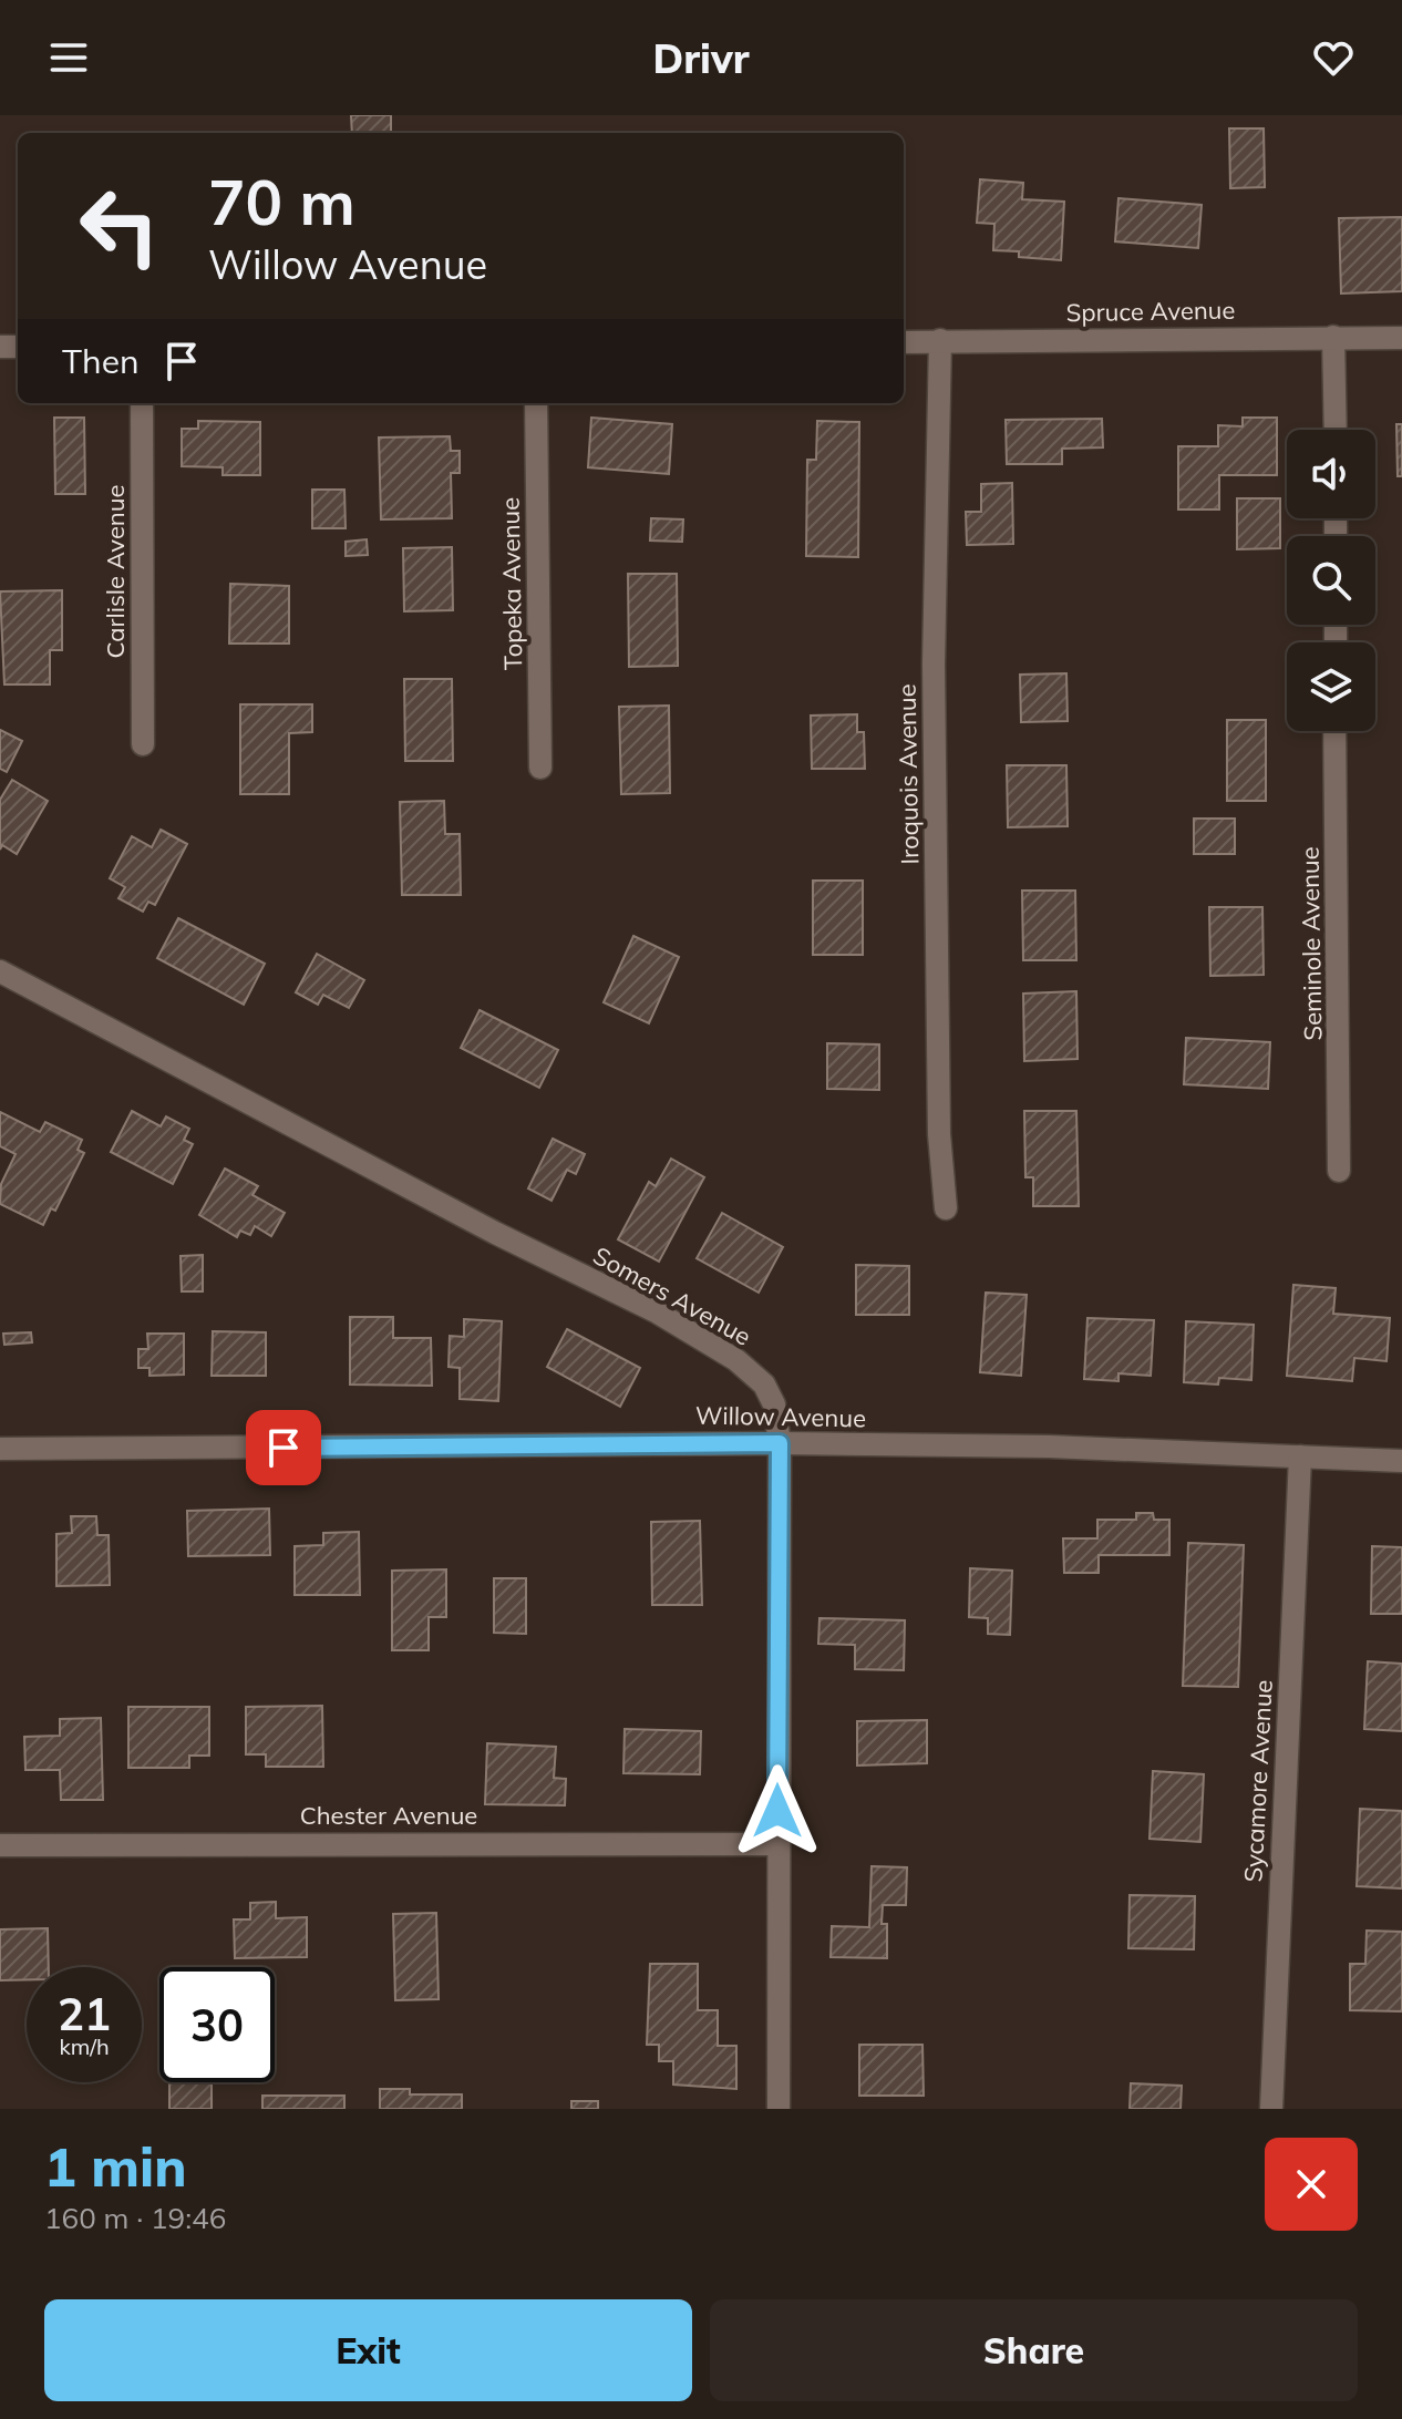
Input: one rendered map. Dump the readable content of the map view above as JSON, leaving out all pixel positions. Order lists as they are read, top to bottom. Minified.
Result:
{"streets":{"street":["Spruce Avenue","Carlisle Avenue","Topeka Avenue","Iroquois Avenue","Seminole Avenue","Somers Avenue","Willow Avenue","Sycamore Avenue","Chester Avenue"]},"crossings":[["Spruce Avenue","Iroquois Avenue"],["Somers Avenue","Willow Avenue"],["Somers Avenue","Chester Avenue"],["Willow Avenue","Sycamore Avenue"]],"page":{"header":"Drivr","turn":["70 m","Willow Avenue"],"then":"Then","speed":"21 km/h","limit":"30","heading":["1 min","160 m · 19:46"],"buttons":["Exit","Share"]}}
